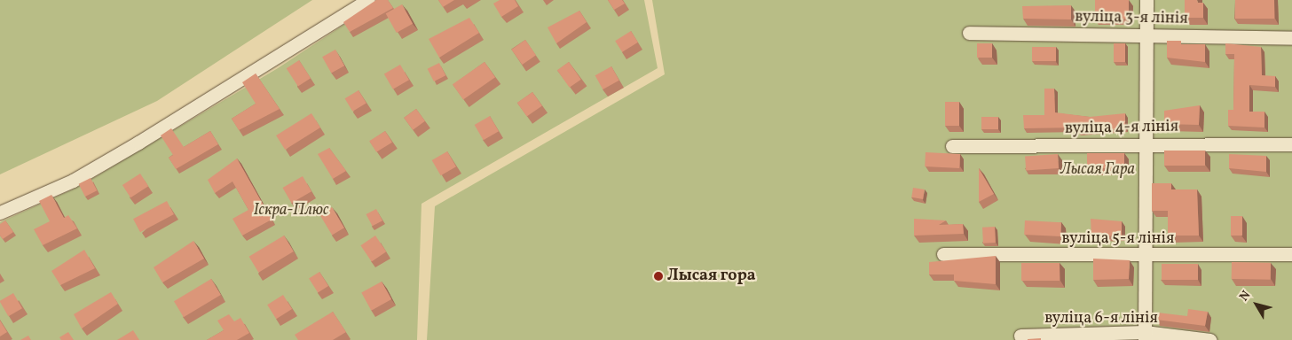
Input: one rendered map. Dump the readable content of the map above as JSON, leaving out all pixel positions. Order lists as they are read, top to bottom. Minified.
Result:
{"streets":{"street":["вуліца 3-я лінія","вуліца 4-я лінія","вуліца 5-я лінія","вуліца 6-я лінія"]},"parks":["Лысая Гара","Іскра-Плюс"],"places":["Лысая гора"],"north":"top left"}
